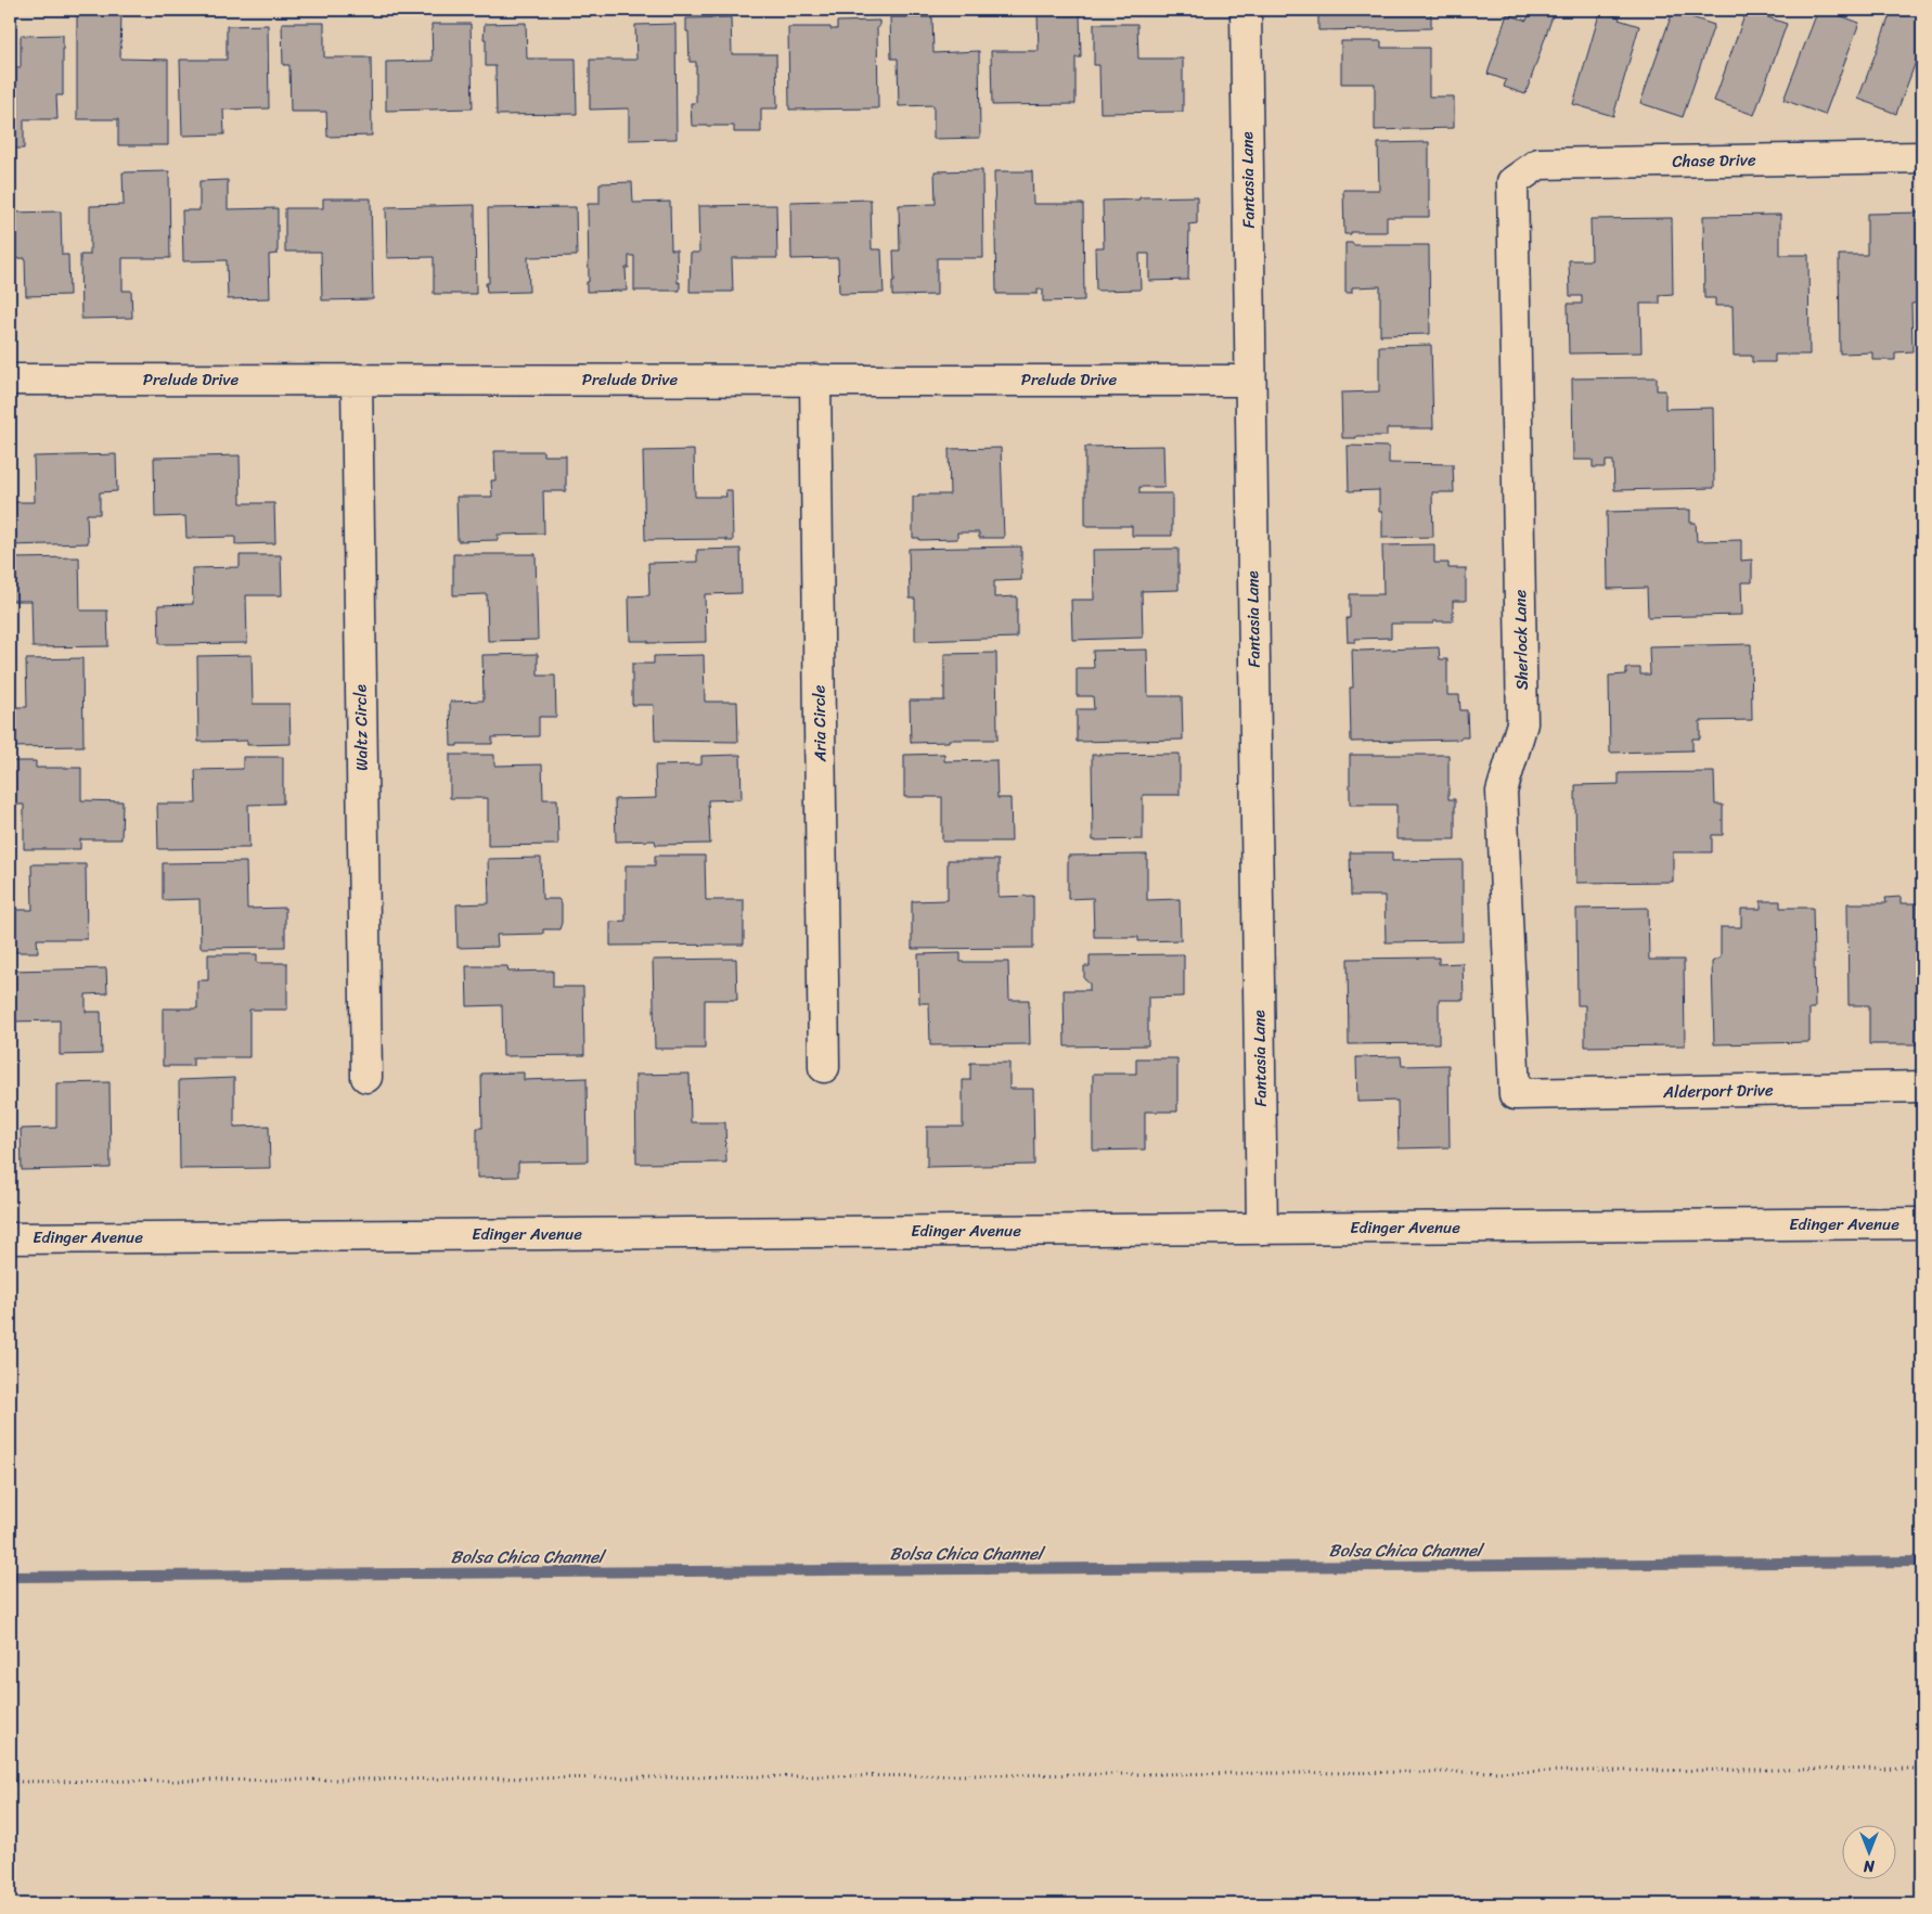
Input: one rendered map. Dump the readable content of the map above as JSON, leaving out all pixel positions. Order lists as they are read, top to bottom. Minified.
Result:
{"streets":{"street":["Chase Drive","Fantasia Lane","Prelude Drive","Sherlock Lane","Aria Circle","Waltz Circle","Alderport Drive","Edinger Avenue"]},"crossings":[["Chase Drive","Sherlock Lane"],["Fantasia Lane","Prelude Drive"],["Fantasia Lane","Edinger Avenue"],["Prelude Drive","Aria Circle"],["Prelude Drive","Waltz Circle"],["Sherlock Lane","Alderport Drive"]],"water":["Bolsa Chica Channel"],"north":"bottom"}
